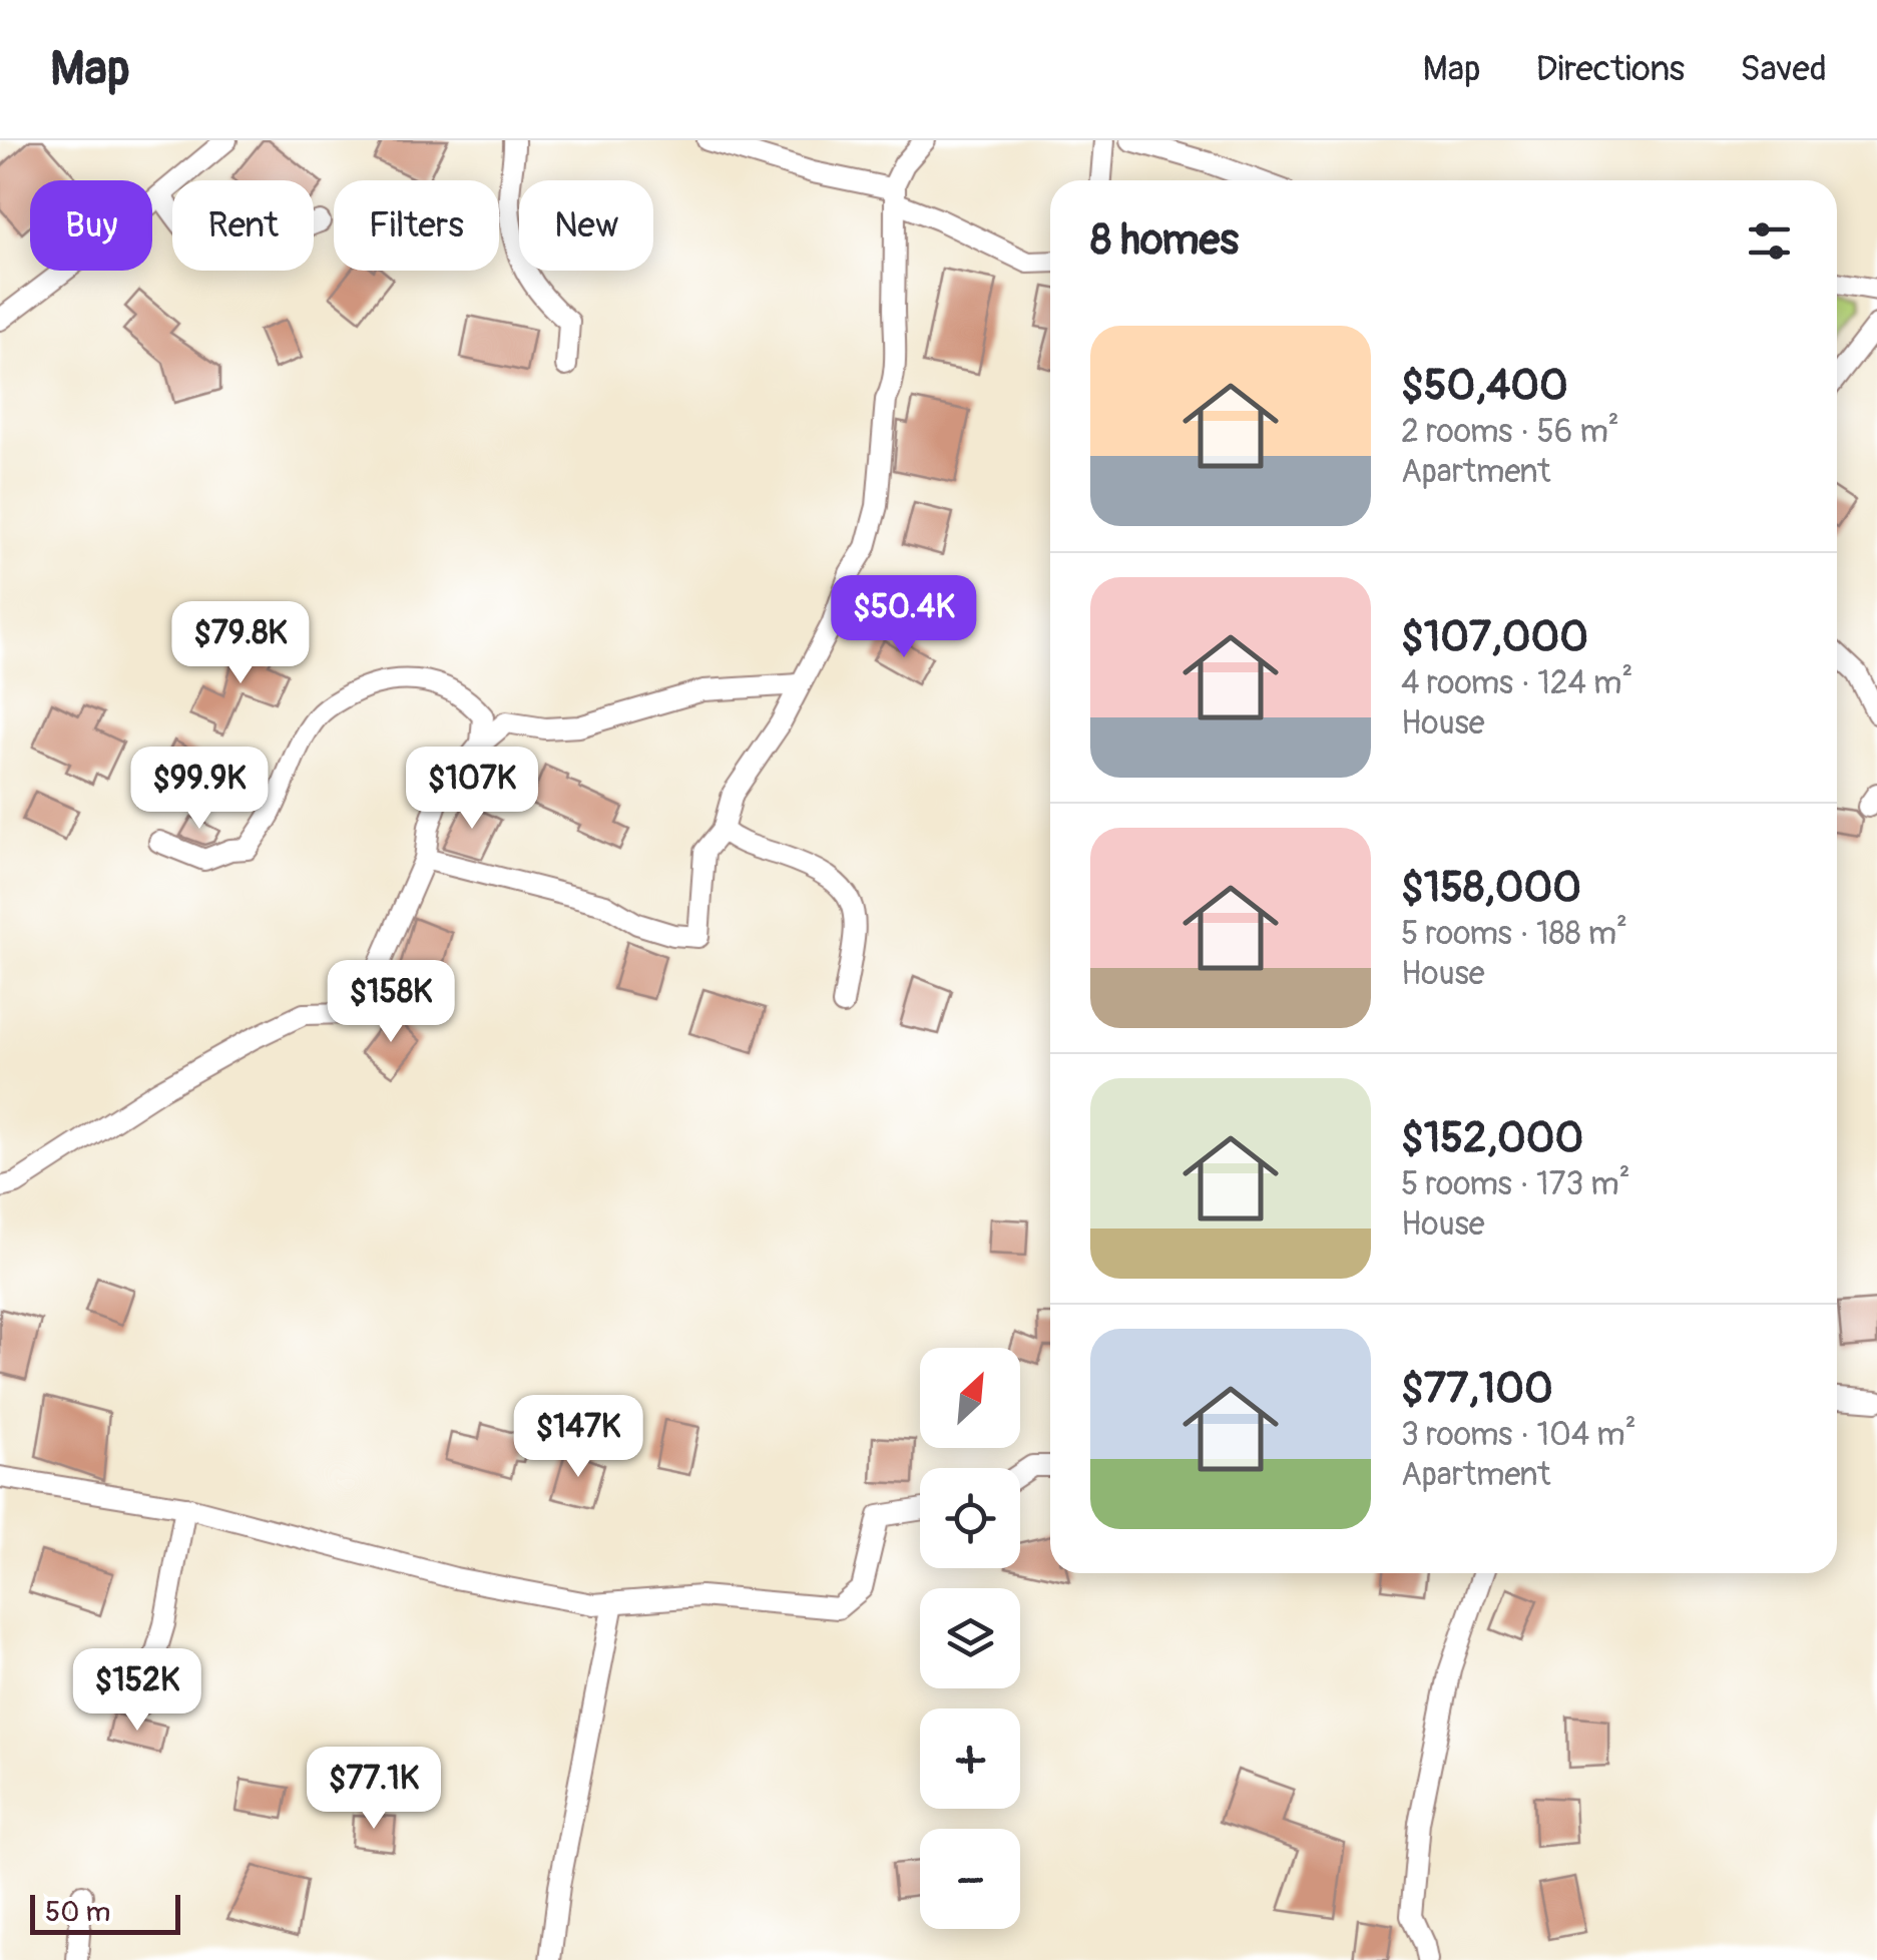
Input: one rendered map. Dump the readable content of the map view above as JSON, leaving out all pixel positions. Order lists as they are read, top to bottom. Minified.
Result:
{"scale_bar":"50 m","north":"top right","page":{"header":"Map","nav":["Map","Directions","Saved"],"chip":["Buy","Rent","Filters","New"],"heading":"8 homes","list":[{"name":"$50,400","note":"2 rooms · 56 m² · Apartment"},{"name":"$107,000","note":"4 rooms · 124 m² · House"},{"name":"$158,000","note":"5 rooms · 188 m² · House"},{"name":"$152,000","note":"5 rooms · 173 m² · House"},{"name":"$77,100","note":"3 rooms · 104 m² · Apartment"}],"price":["$50.4K","$79.8K","$99.9K","$107K","$158K","$147K","$152K","$77.1K"],"map_buttons":["+","−"],"scale":"50 m"}}
